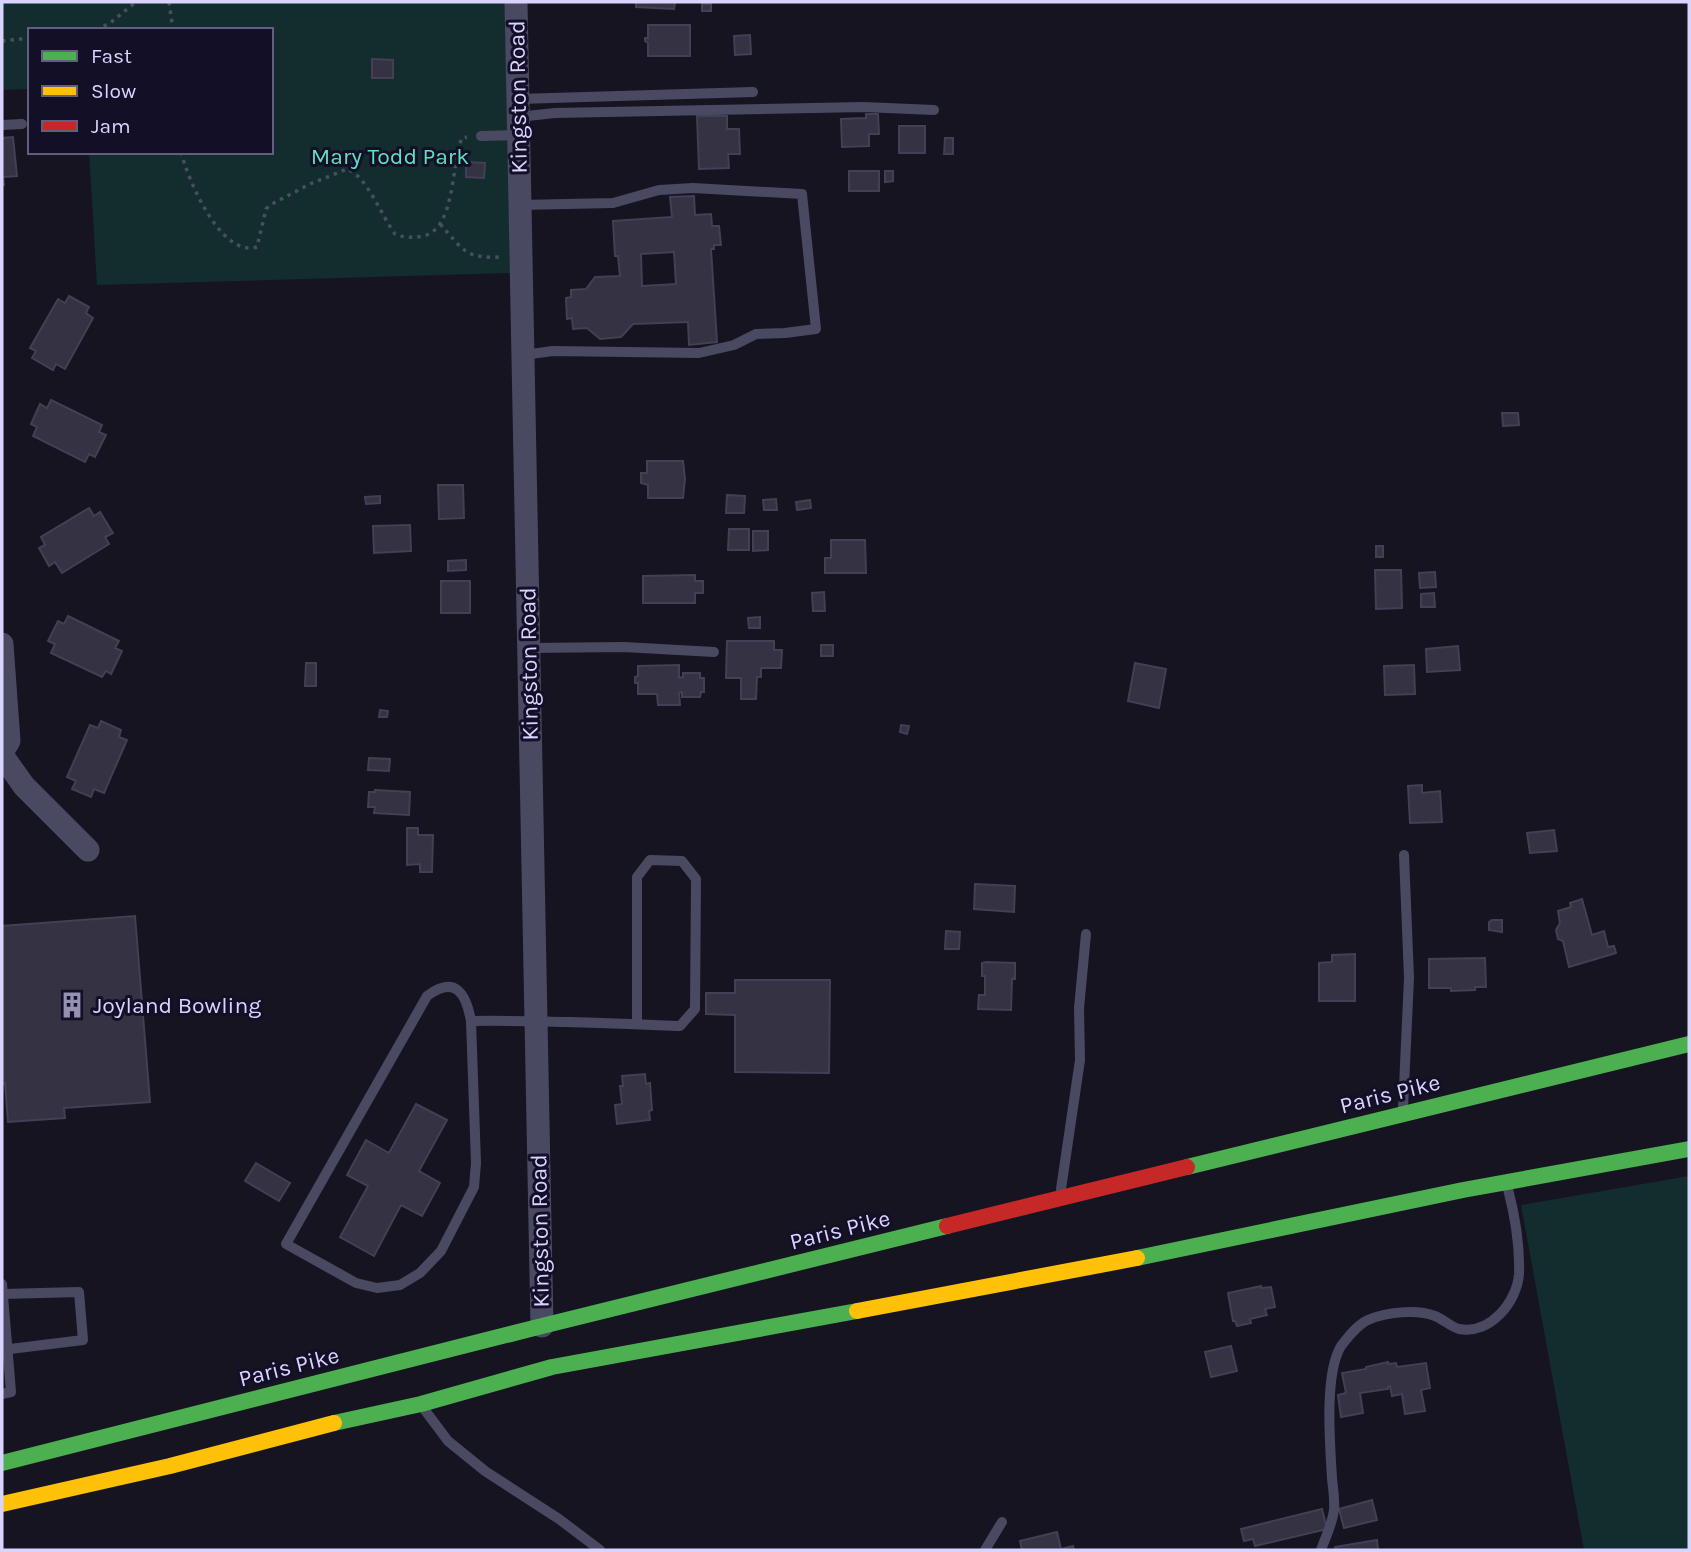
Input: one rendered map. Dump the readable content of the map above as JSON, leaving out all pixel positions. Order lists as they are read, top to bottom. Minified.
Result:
{"streets":{"highway":["Paris Pike"],"street":["Kingston Road"]},"crossings":[["Kingston Road","Paris Pike"]],"parks":["Mary Todd Park"],"places":{"building":["Joyland Bowling"]},"legend":["Fast","Slow","Jam"]}
